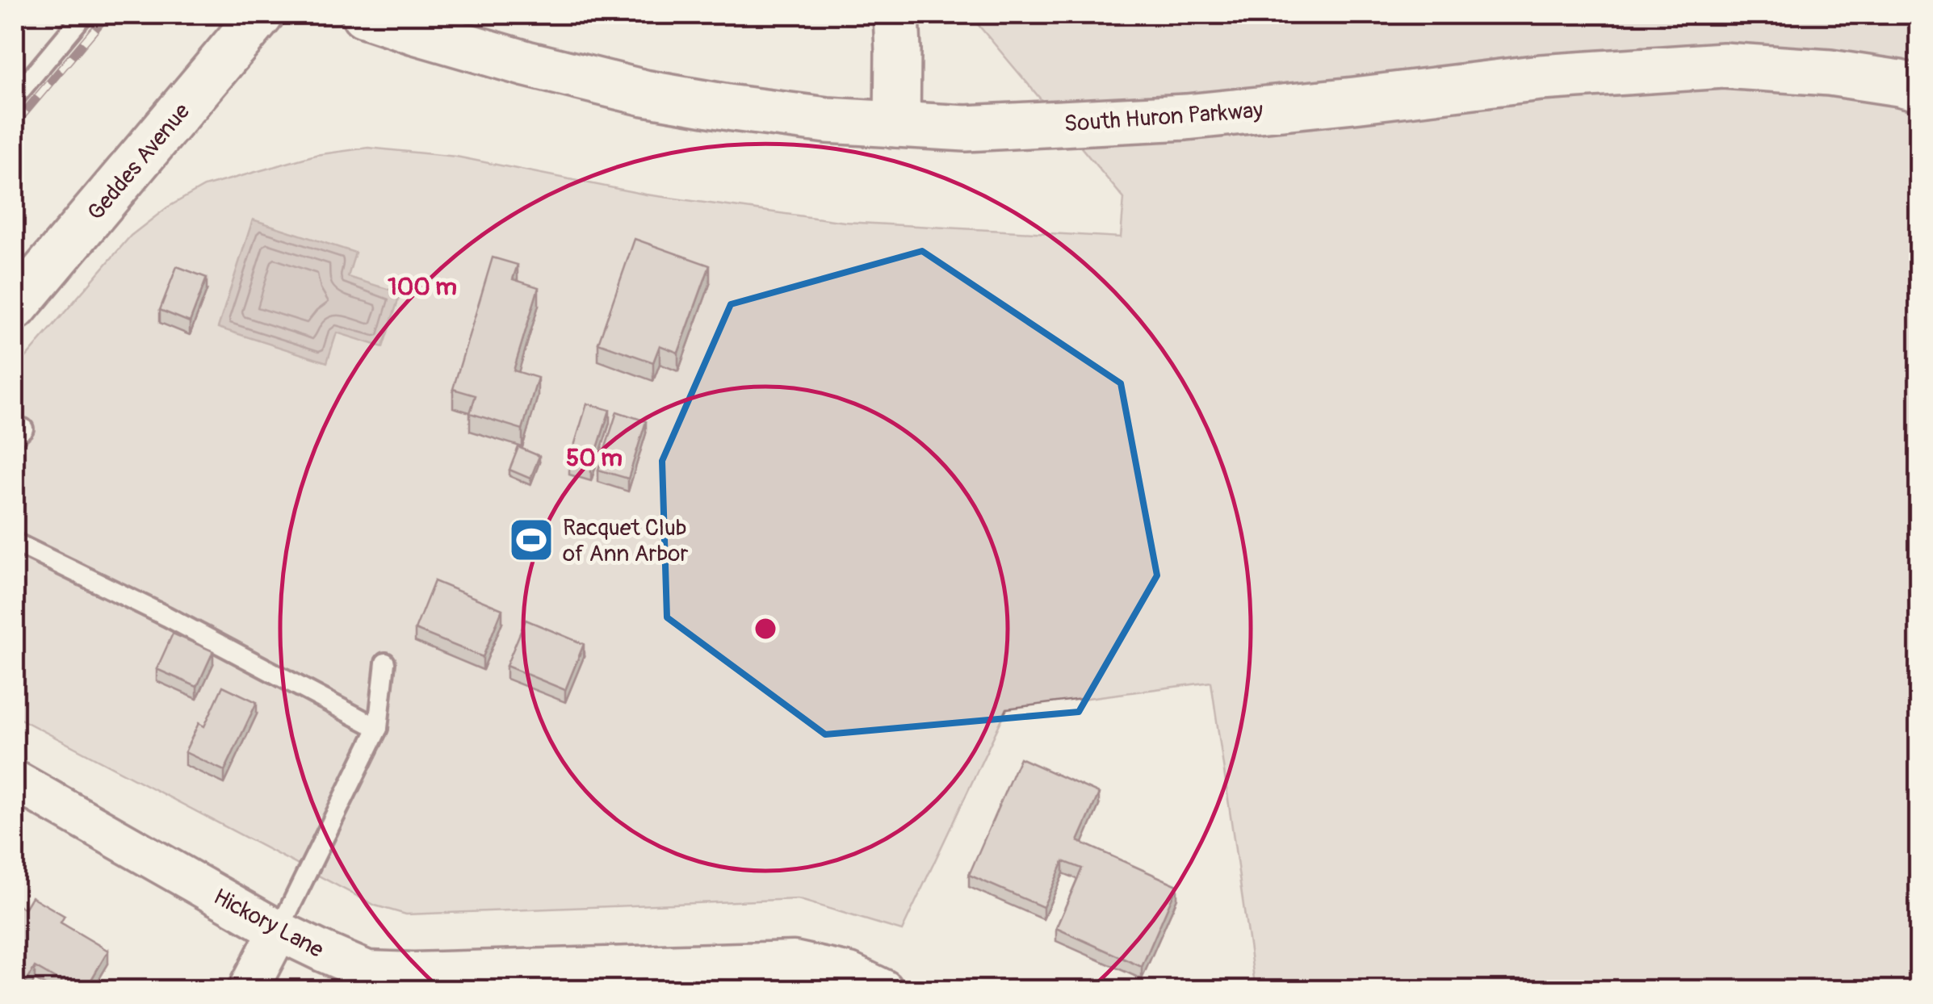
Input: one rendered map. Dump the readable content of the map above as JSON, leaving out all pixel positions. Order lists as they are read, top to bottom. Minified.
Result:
{"streets":{"main road":["South Huron Parkway","Geddes Avenue"],"street":["Hickory Lane"]},"places":{"sports":["Racquet Club of Ann Arbor"]},"rings":["100 m","50 m"]}
